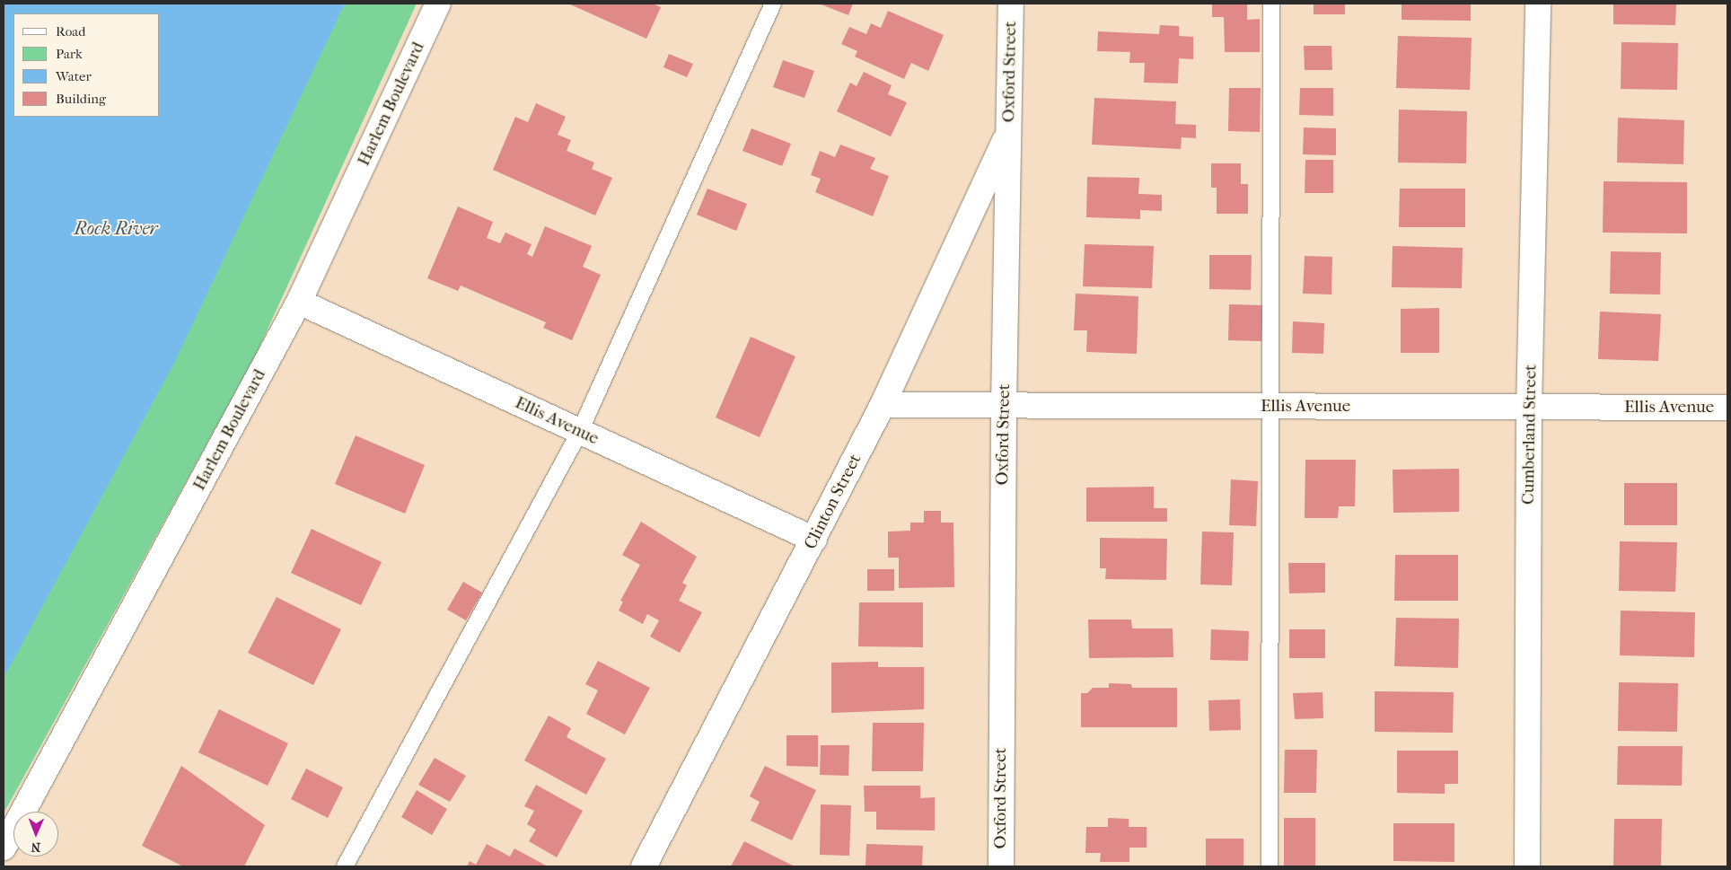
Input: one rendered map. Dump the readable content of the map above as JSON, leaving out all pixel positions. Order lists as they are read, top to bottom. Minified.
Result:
{"streets":{"street":["Oxford Street","Harlem Boulevard","Ellis Avenue","Cumberland Street","Clinton Street"]},"crossings":[["Oxford Street","Ellis Avenue"],["Oxford Street","Clinton Street"],["Harlem Boulevard","Ellis Avenue"],["Ellis Avenue","Cumberland Street"],["Ellis Avenue","Clinton Street"]],"water":["Rock River"],"legend":["Road","Park","Water","Building"],"north":"bottom"}
